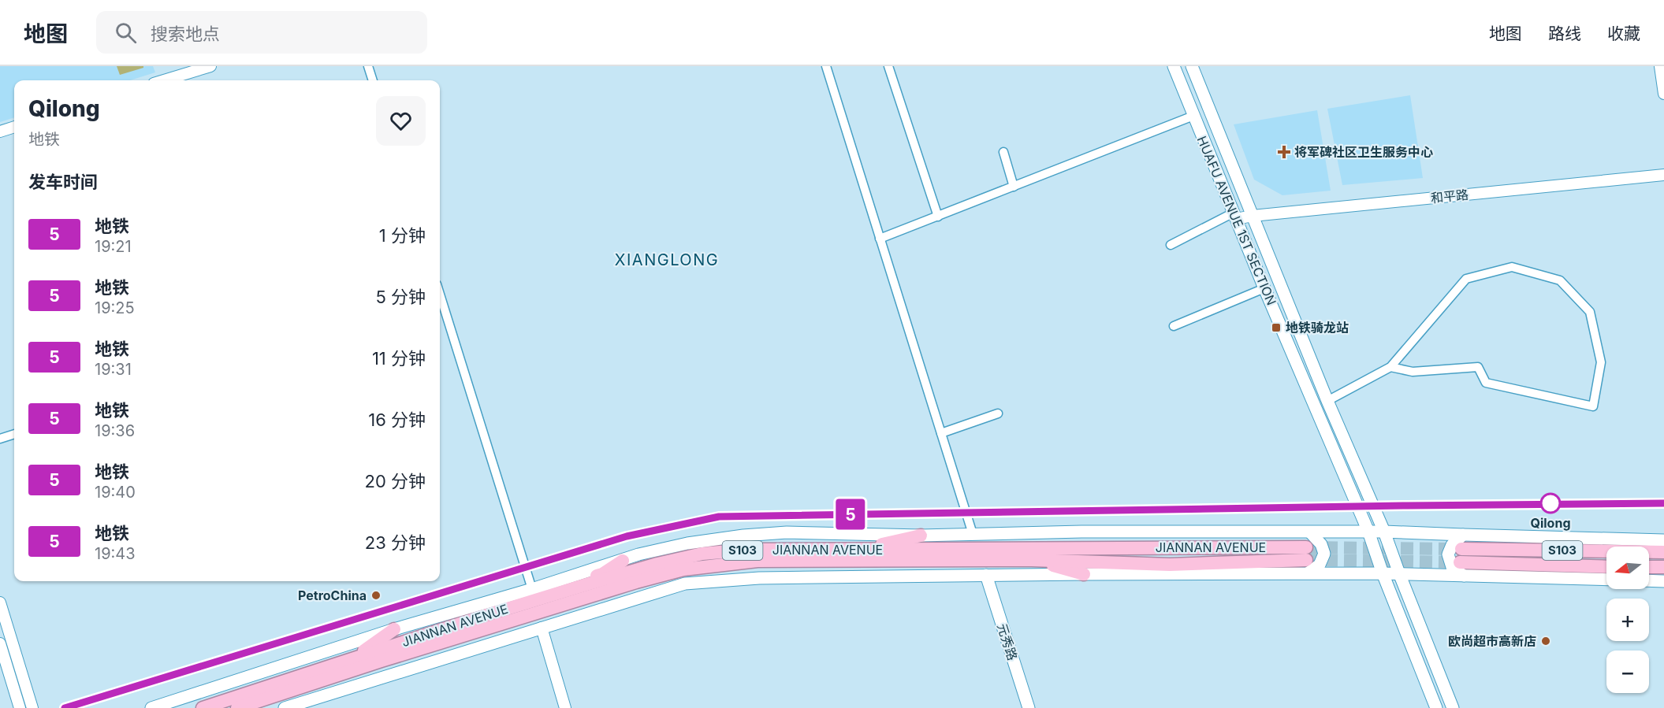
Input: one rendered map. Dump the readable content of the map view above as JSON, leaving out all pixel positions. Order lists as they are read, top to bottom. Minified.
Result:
{"streets":{"highway":["JIANNAN AVENUE","S103"],"main road":["HUAFU AVENUE 1ST SECTION","元秀路"],"street":["和平路"]},"crossings":[["和平路","HUAFU AVENUE 1ST SECTION"]],"districts":["XIANGLONG"],"places":{"health":["将军碑社区卫生服务中心"],"transit":["地铁骑龙站"],"other":["Qilong","PetroChina","欧尚超市高新店"]},"lines":["metro line 5"],"north":"left","page":{"header":"地图","search":"搜索地点","nav":["地图","路线","收藏"],"on_map":"5","heading":[["Qilong","地铁"],"发车时间"],"list":[{"mark":"5","name":"地铁","note":"19:21","value":"1 分钟"},{"mark":"5","name":"地铁","note":"19:25","value":"5 分钟"},{"mark":"5","name":"地铁","note":"19:31","value":"11 分钟"},{"mark":"5","name":"地铁","note":"19:36","value":"16 分钟"},{"mark":"5","name":"地铁","note":"19:40","value":"20 分钟"},{"mark":"5","name":"地铁","note":"19:43","value":"23 分钟"}],"map_buttons":["+","−"]}}
